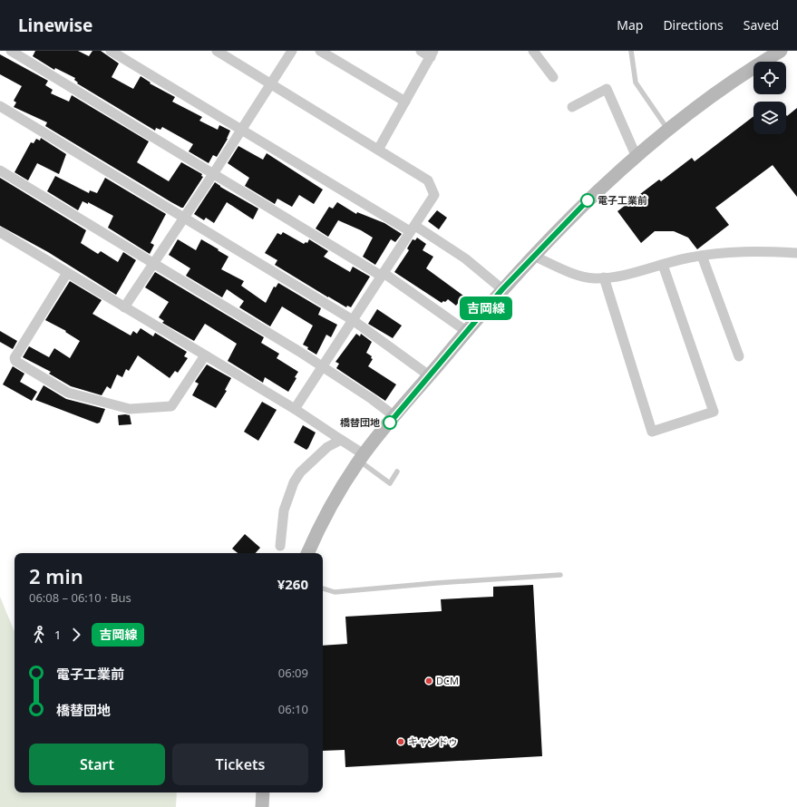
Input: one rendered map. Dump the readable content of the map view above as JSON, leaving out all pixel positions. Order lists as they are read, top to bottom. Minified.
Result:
{"places":["電子工業前","橋替団地","DCM","キャンドゥ"],"lines":["bus line 吉岡線"],"page":{"header":"Linewise","nav":["Map","Directions","Saved"],"on_map":"吉岡線","heading":["2 min","06:08 – 06:10 · Bus","¥260"],"legs":["1","吉岡線"],"list":[{"name":"電子工業前","value":"06:09"},{"name":"橋替団地","value":"06:10"}],"buttons":["Start","Tickets"]}}
